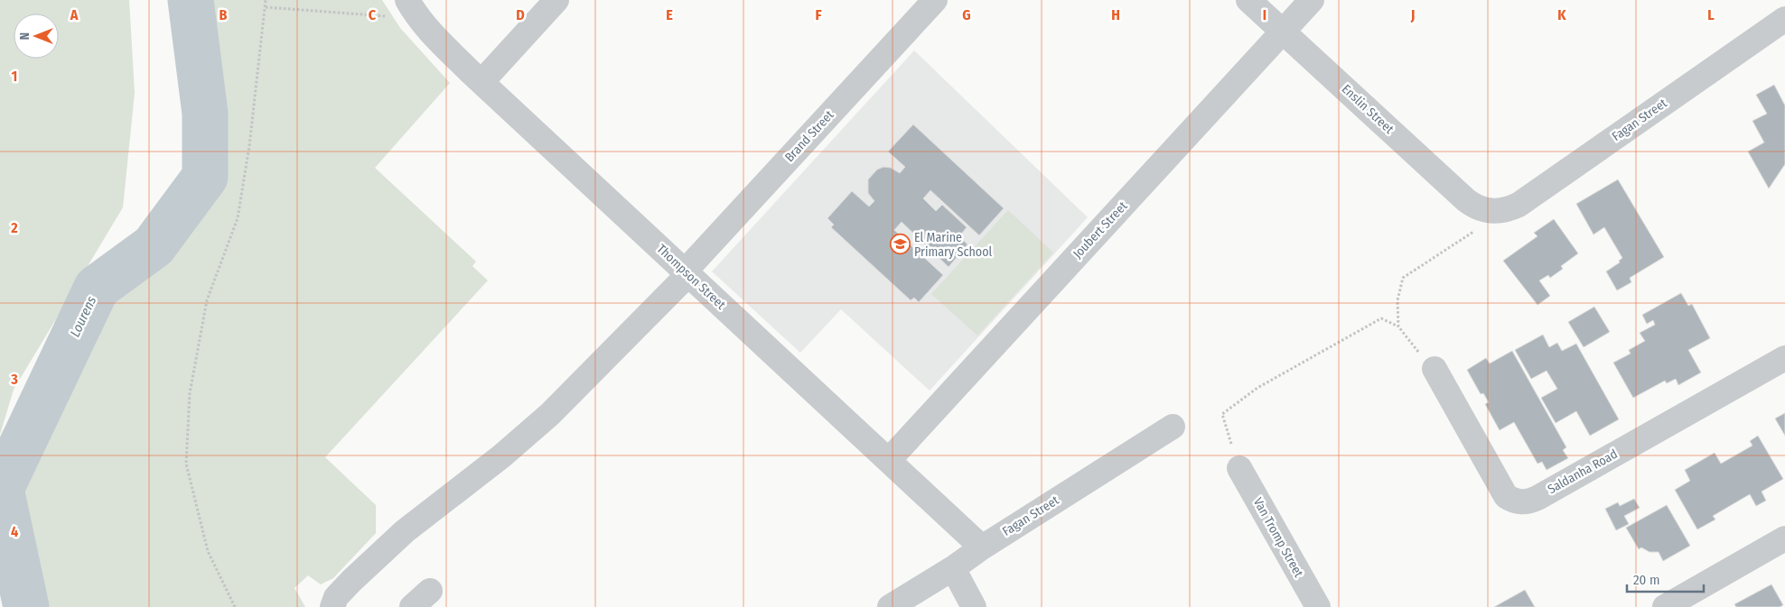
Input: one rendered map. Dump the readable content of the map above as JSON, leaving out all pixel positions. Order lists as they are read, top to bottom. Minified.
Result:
{"streets":{"street":["Enslin Street","Fagan Street","Brand Street","Joubert Street","Thompson Street","Saldanha Road","Van Tromp Street"]},"crossings":[["Enslin Street","Fagan Street"],["Enslin Street","Joubert Street"],["Fagan Street","Thompson Street"],["Brand Street","Thompson Street"],["Joubert Street","Thompson Street"]],"water":["Lourens"],"places":{"school or university":["El Marine Primary School"]},"scale_bar":"20 m","north":"left","grid":{"columns":["A","B","C","D","E","F","G","H","I","J","K","L"],"rows":["1","2","3","4"]}}
